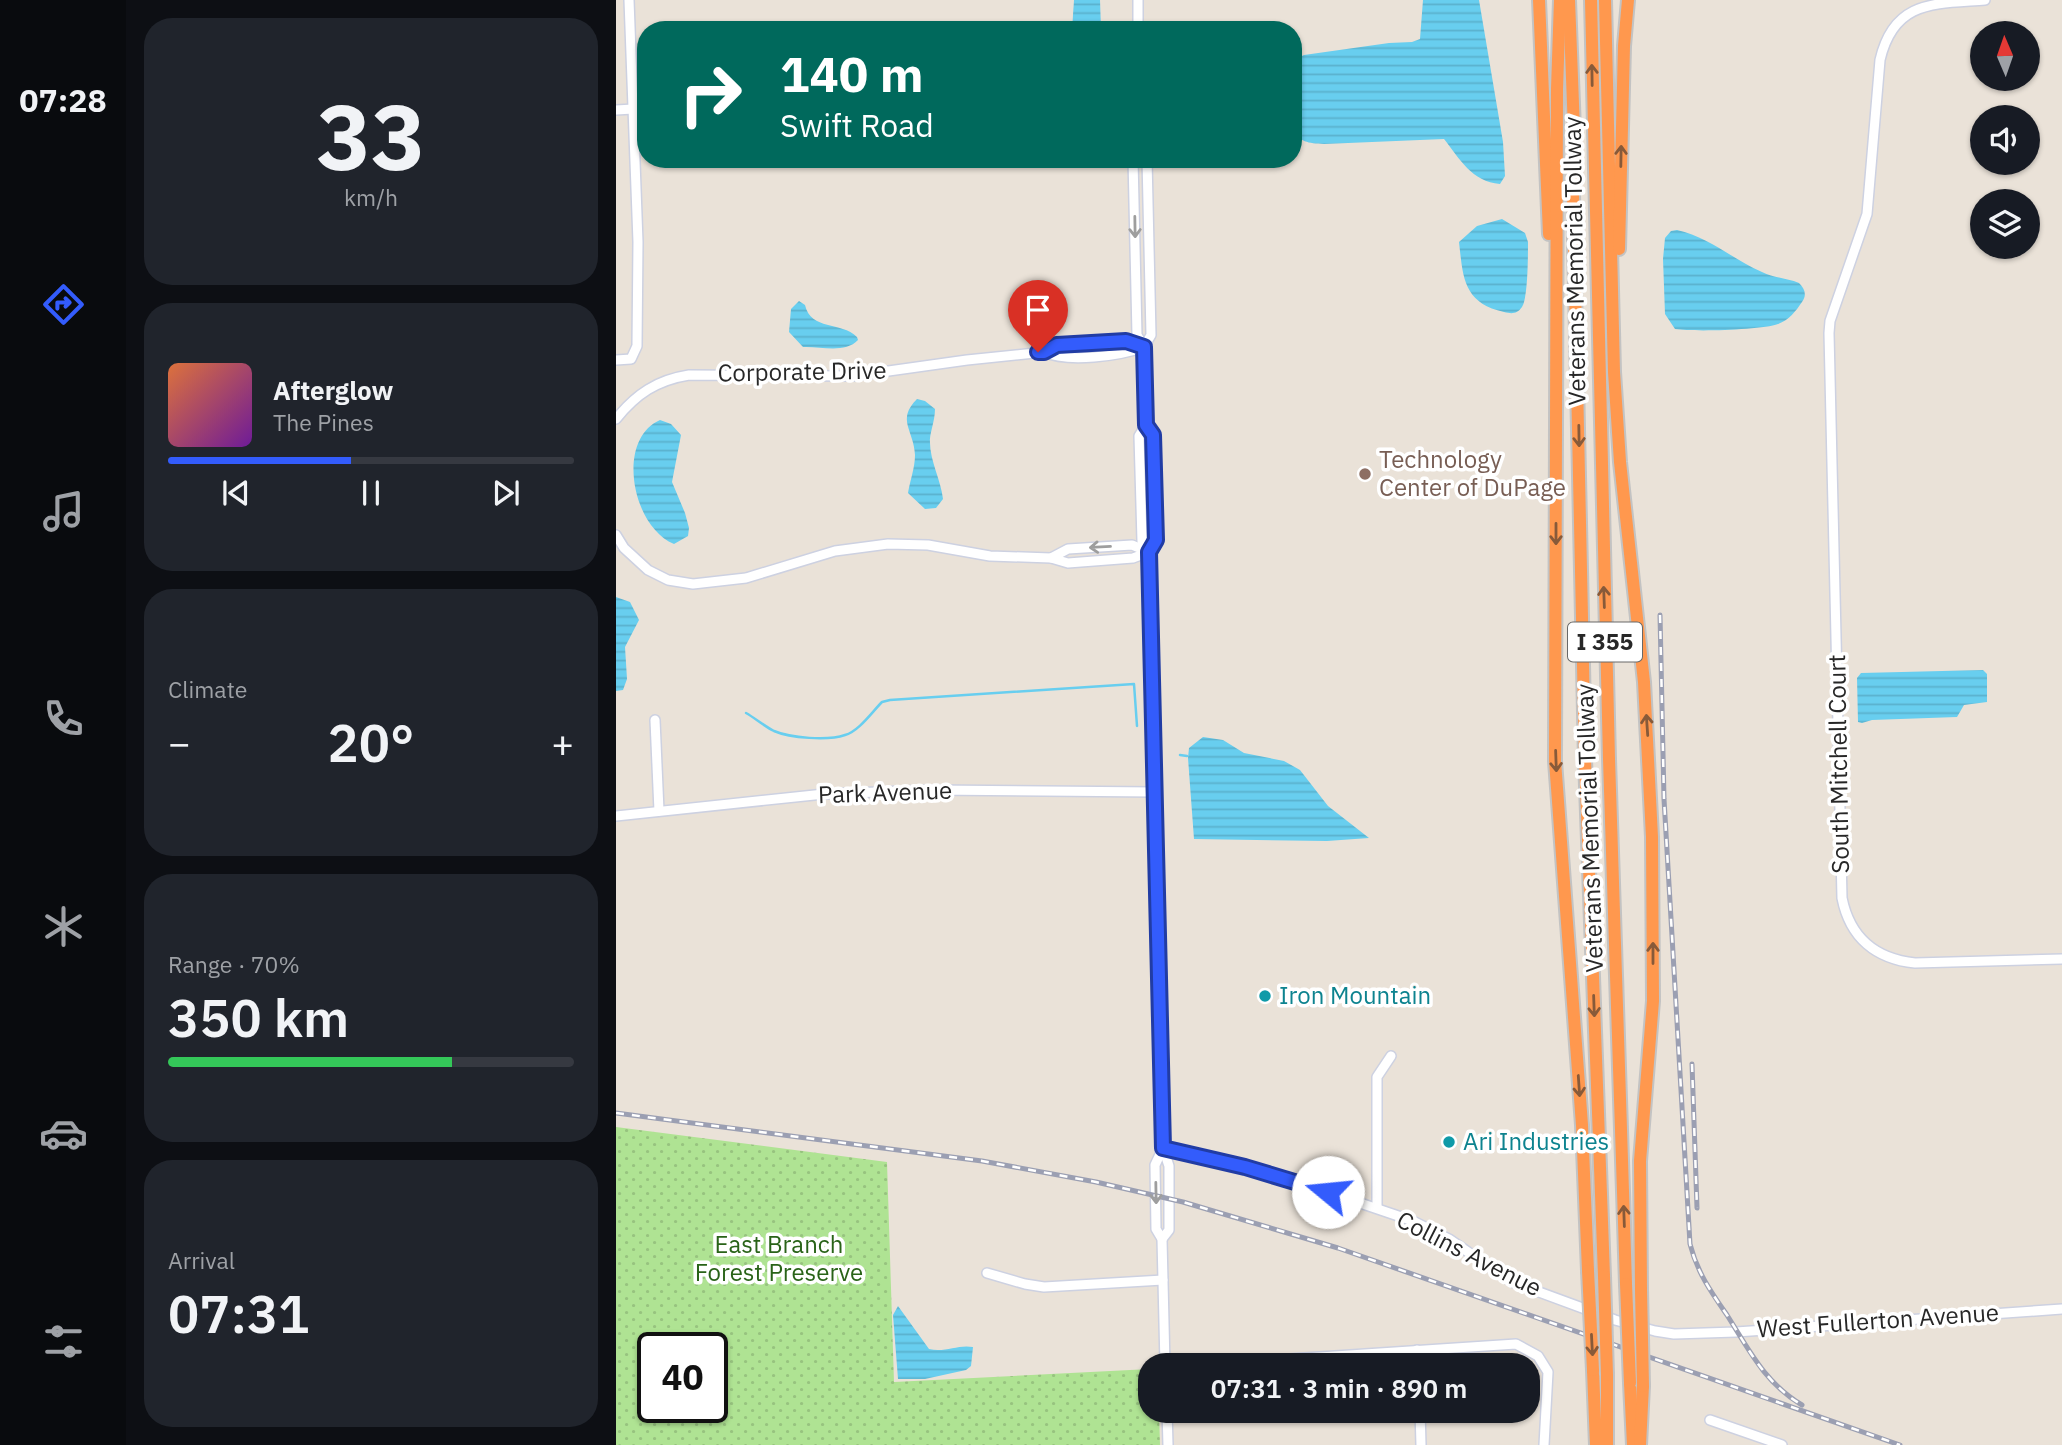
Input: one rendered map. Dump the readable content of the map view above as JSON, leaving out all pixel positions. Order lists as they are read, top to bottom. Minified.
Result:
{"streets":{"highway":["Veterans Memorial Tollway","I 355"],"street":["Corporate Drive","South Mitchell Court","Park Avenue","Collins Avenue","West Fullerton Avenue"]},"crossings":[["Collins Avenue","West Fullerton Avenue"]],"parks":["East Branch Forest Preserve"],"places":["Technology Center of DuPage","Iron Mountain","Ari Industries"],"north":"top","page":{"tabs":"07:28","tile":[["33","km/h"],"Climate",["Range · 70%","350 km"],["Arrival","07:31"]],"turn":["140 m","Swift Road"],"song":["Afterglow","The Pines"],"heat":["−","20°","+"],"limit":"40","trip":"07:31 · 3 min · 890 m"}}
